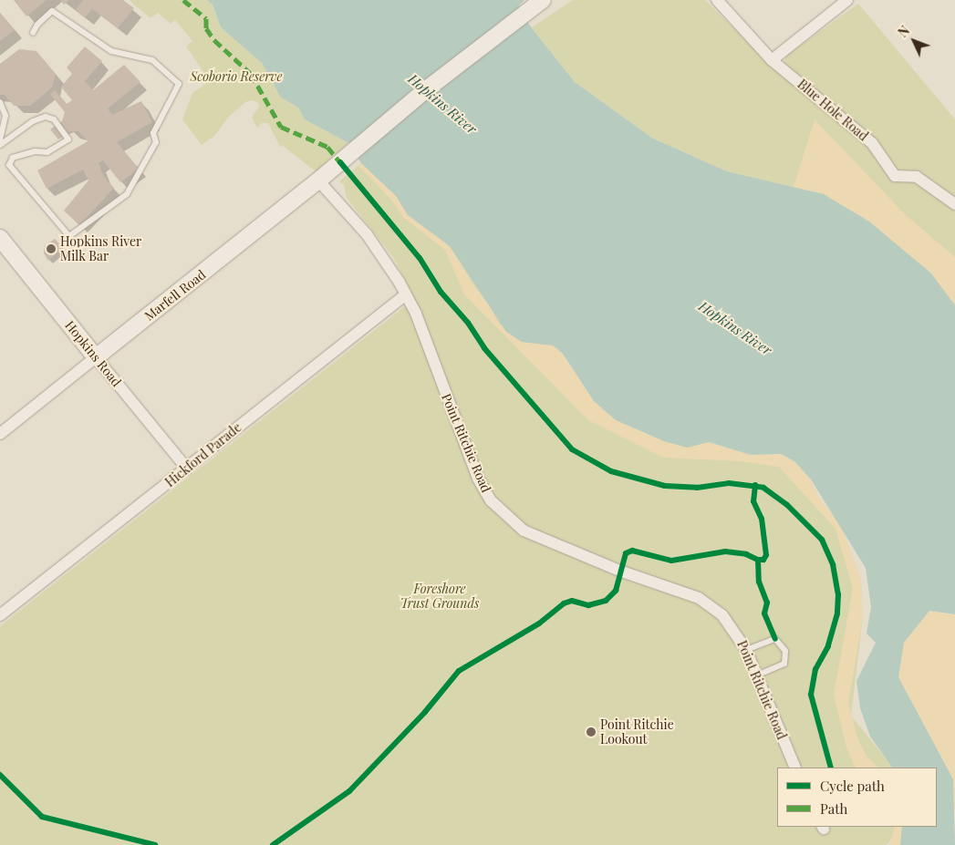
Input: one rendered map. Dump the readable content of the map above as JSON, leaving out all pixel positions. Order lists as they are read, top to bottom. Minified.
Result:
{"streets":{"street":["Blue Hole Road","Marfell Road","Hopkins Road","Point Ritchie Road","Hickford Parade"]},"crossings":[["Marfell Road","Hopkins Road"],["Marfell Road","Point Ritchie Road"],["Hopkins Road","Hickford Parade"],["Point Ritchie Road","Hickford Parade"]],"water":["Hopkins River"],"parks":["Scoborio Reserve","Foreshore Trust Grounds"],"places":["Hopkins River Milk Bar","Point Ritchie Lookout"],"legend":["Cycle path","Path"],"north":"top left"}
